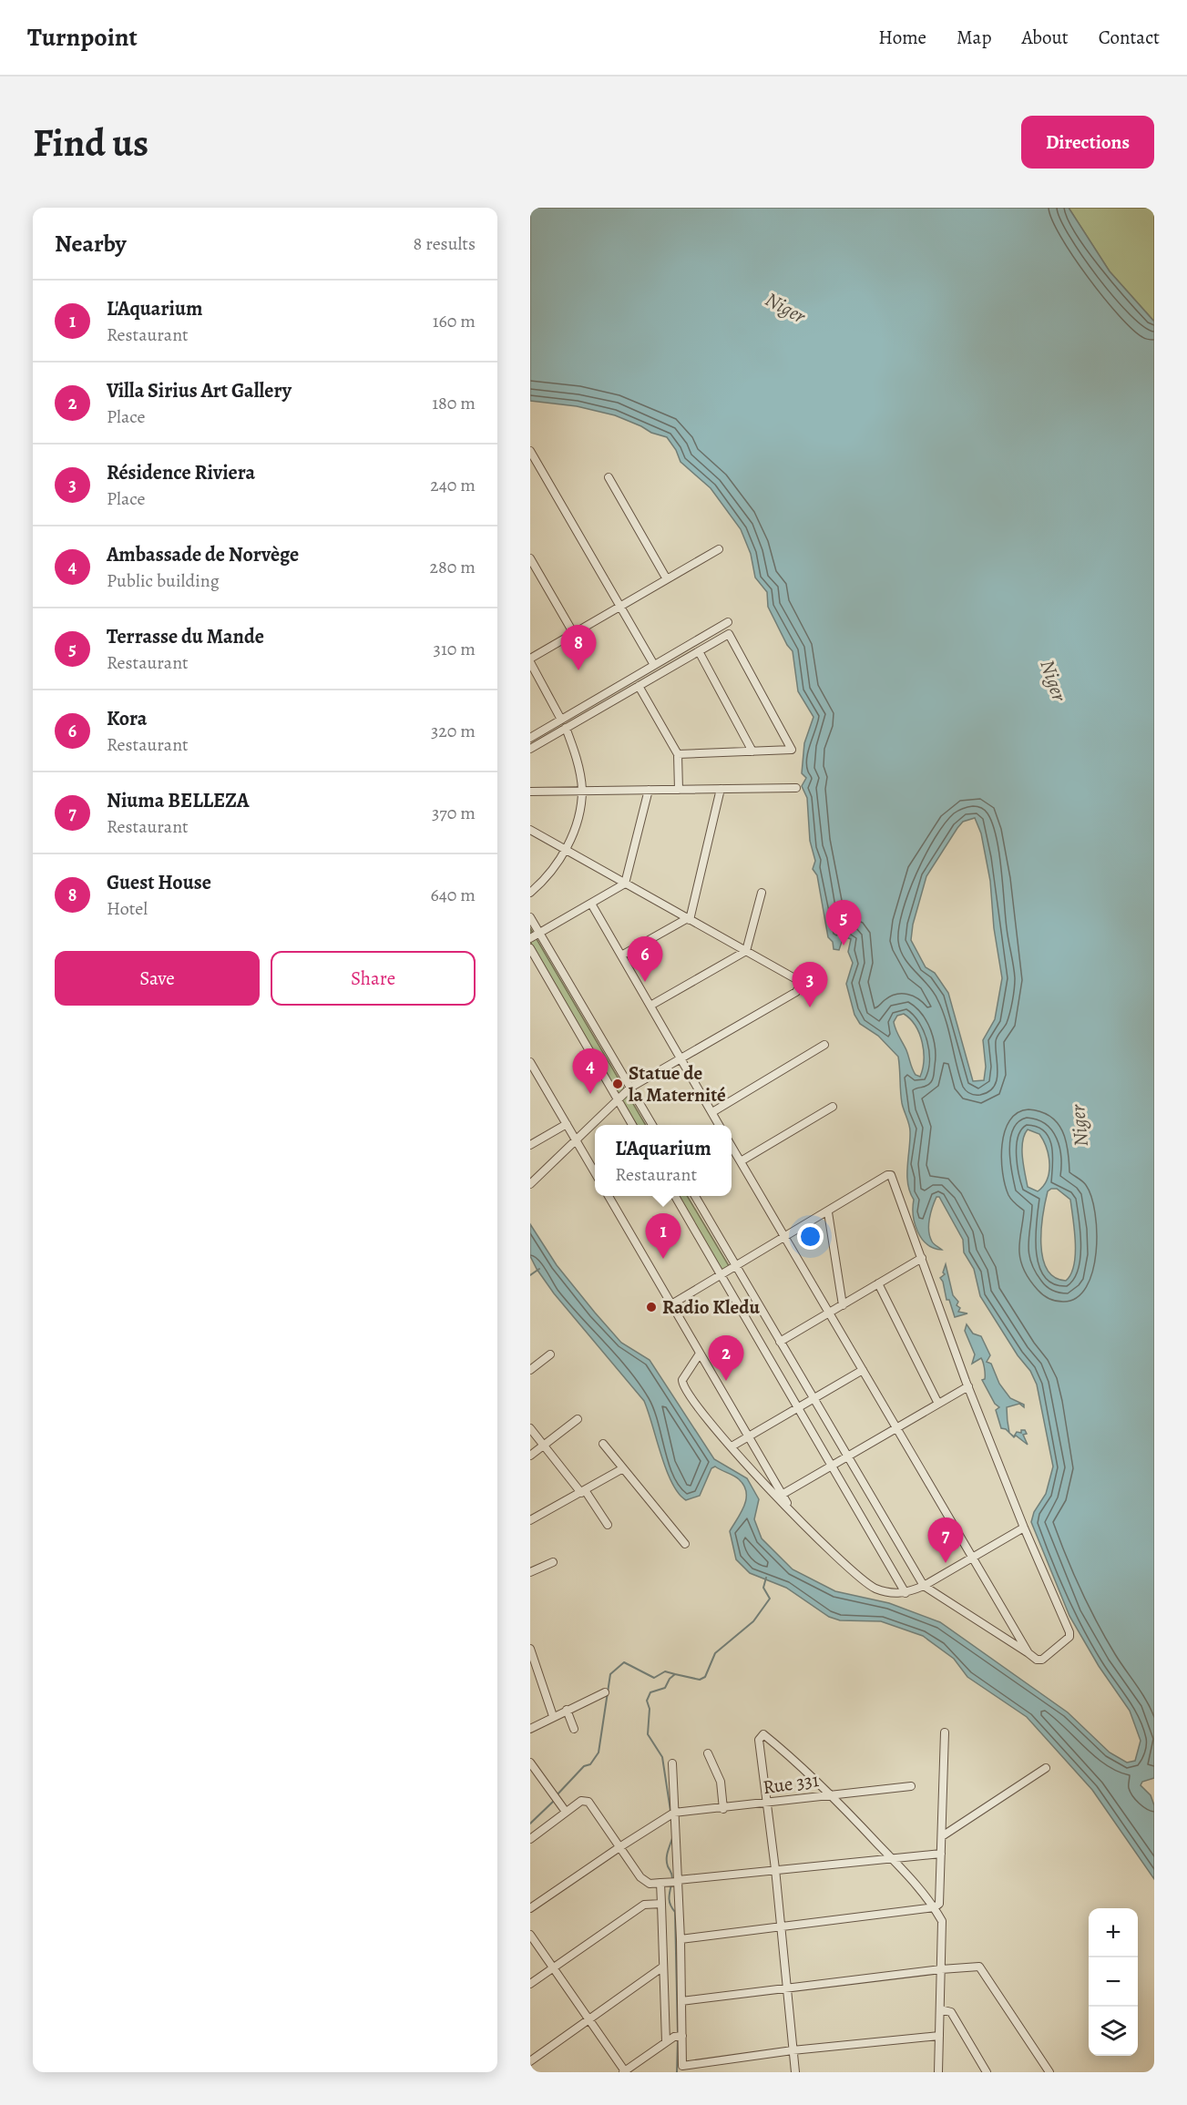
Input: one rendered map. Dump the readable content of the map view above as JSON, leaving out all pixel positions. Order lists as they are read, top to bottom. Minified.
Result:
{"streets":{"street":["Rue 331"]},"water":["Niger"],"places":["Statue de la Maternité","Radio Kledu"],"page":{"header":"Turnpoint","nav":["Home","Map","About","Contact"],"buttons":["Directions",["Save","Share"]],"title":"Find us","heading":["Nearby","8 results"],"list":[{"mark":"1","name":"L'Aquarium","note":"Restaurant","value":"160 m"},{"mark":"2","name":"Villa Sirius Art Gallery","note":"Place","value":"180 m"},{"mark":"3","name":"Résidence Riviera","note":"Place","value":"240 m"},{"mark":"4","name":"Ambassade de Norvège","note":"Public building","value":"280 m"},{"mark":"5","name":"Terrasse du Mande","note":"Restaurant","value":"310 m"},{"mark":"6","name":"Kora","note":"Restaurant","value":"320 m"},{"mark":"7","name":"Niuma BELLEZA","note":"Restaurant","value":"370 m"},{"mark":"8","name":"Guest House","note":"Hotel","value":"640 m"}],"pins":["8","5","6","3","4","1","2","7"],"popup":["L'Aquarium","Restaurant"],"map_buttons":["+","−"]}}
